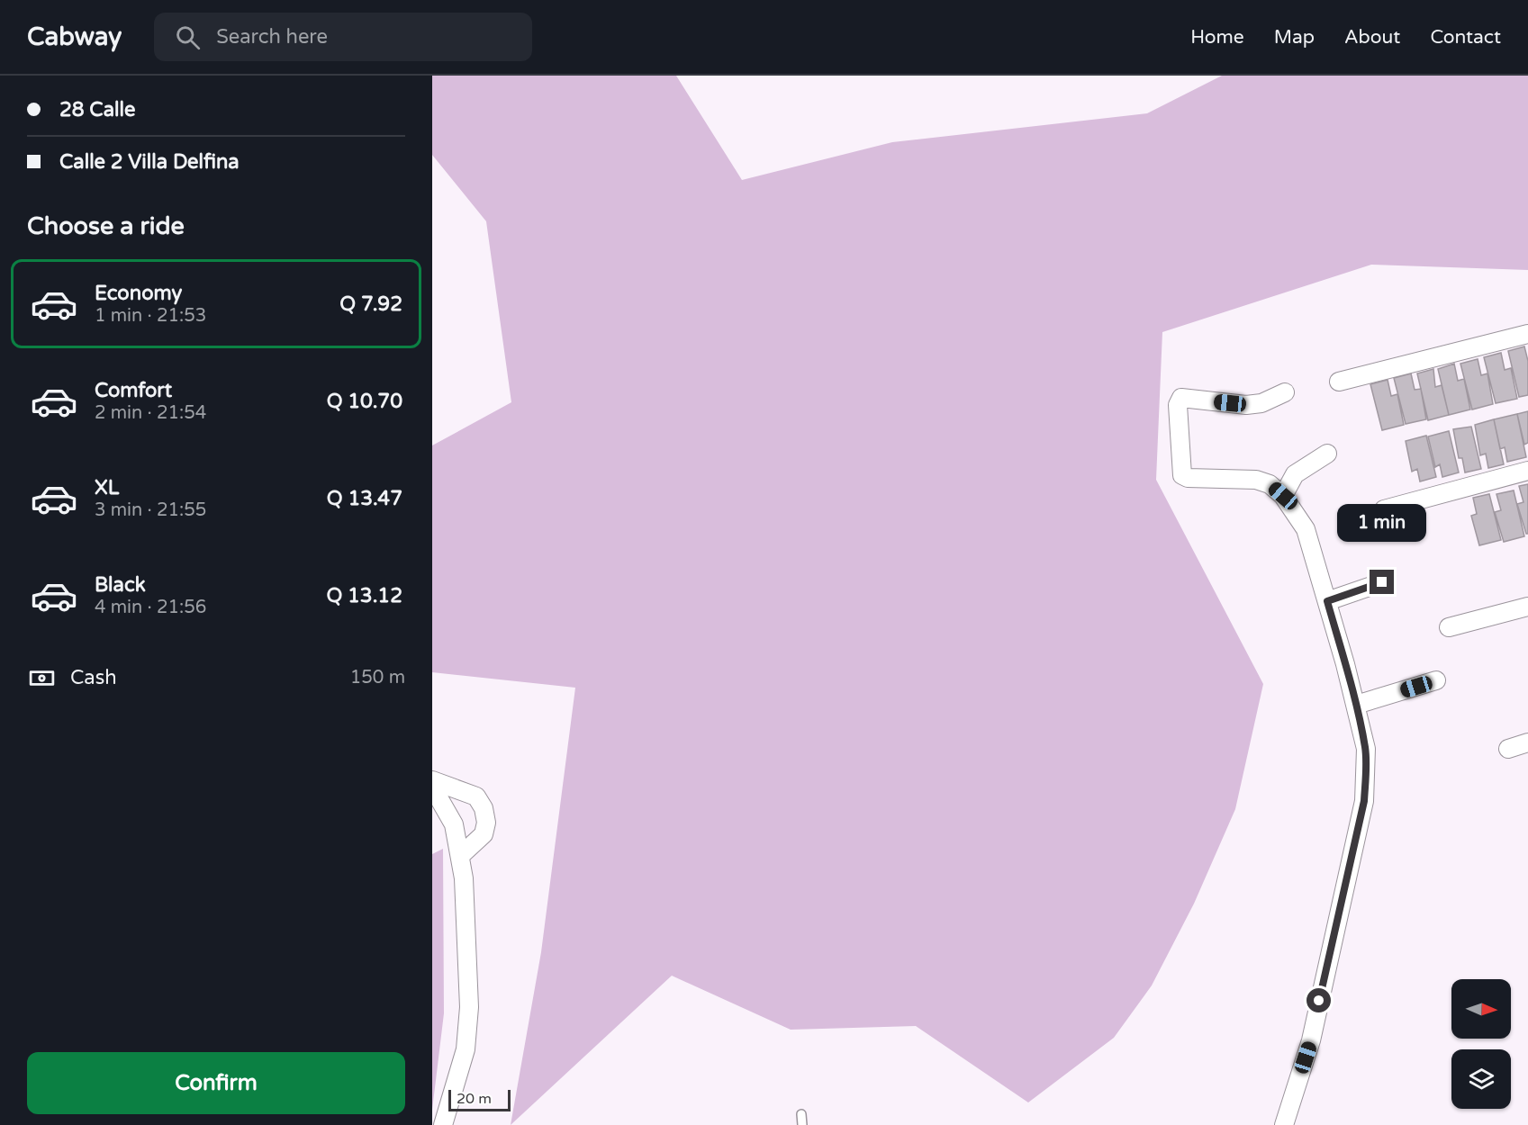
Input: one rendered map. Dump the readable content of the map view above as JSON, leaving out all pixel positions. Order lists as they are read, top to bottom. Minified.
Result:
{"scale_bar":"20 m","north":"right","page":{"header":"Cabway","search":"Search here","nav":["Home","Map","About","Contact"],"banner":["28 Calle","Calle 2 Villa Delfina"],"heading":"Choose a ride","list":[{"name":"Economy","note":"1 min · 21:53","value":"Q 7.92"},{"name":"Comfort","note":"2 min · 21:54","value":"Q 10.70"},{"name":"XL","note":"3 min · 21:55","value":"Q 13.47"},{"name":"Black","note":"4 min · 21:56","value":"Q 13.12"}],"bubble":"1 min","pay":["Cash","150 m"],"buttons":"Confirm","scale":"20 m"}}
